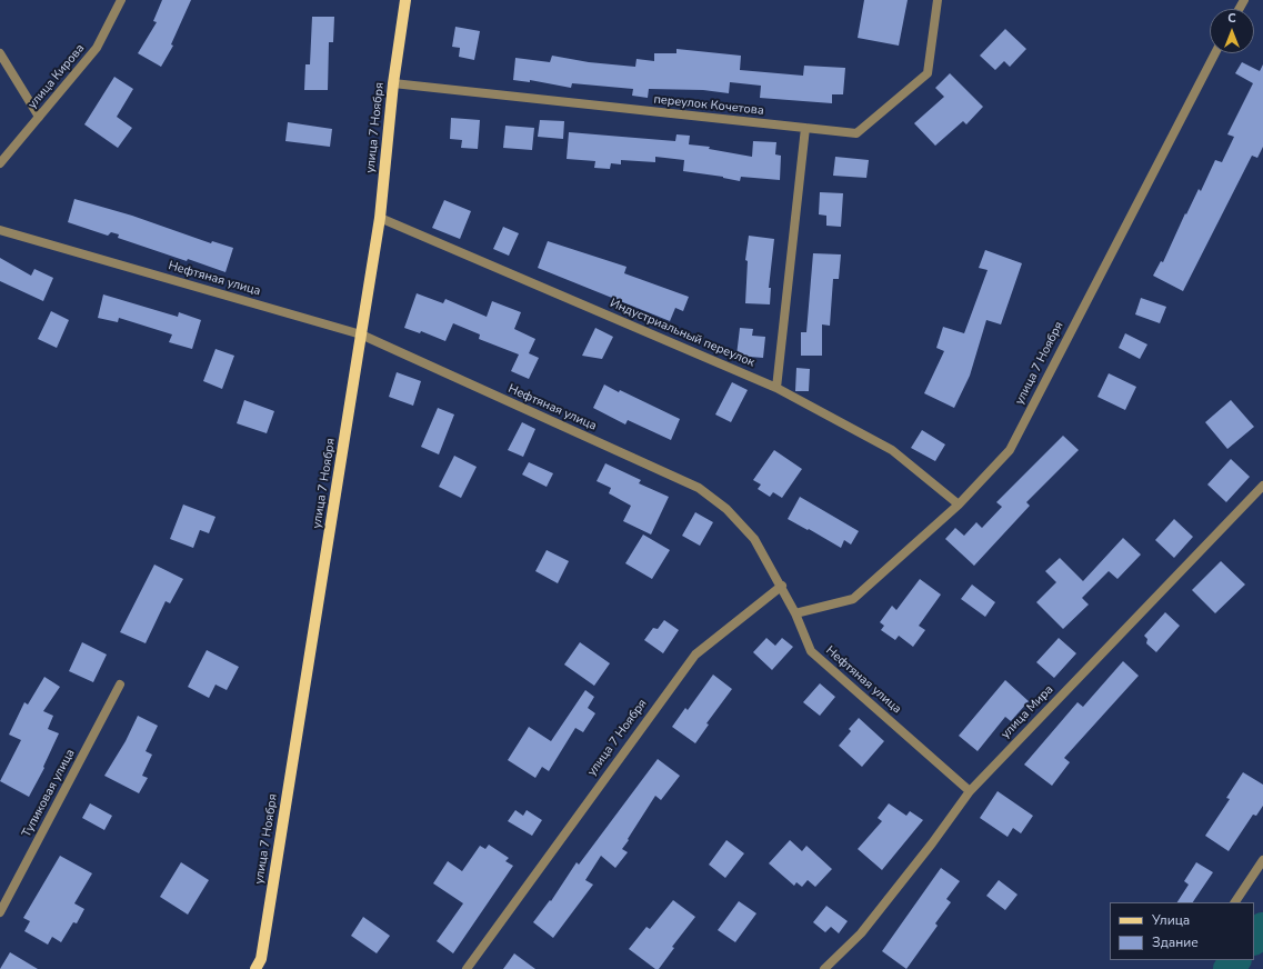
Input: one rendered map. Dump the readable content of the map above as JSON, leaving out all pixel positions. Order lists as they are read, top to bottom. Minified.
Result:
{"streets":{"main road":["улица 7 Ноября"],"street":["улица Кирова","переулок Кочетова","Нефтяная улица","Индустриальный переулок","улица Мира","Тупиковая улица"]},"crossings":[["переулок Кочетова","улица 7 Ноября"],["улица 7 Ноября","Нефтяная улица"],["улица 7 Ноября","Индустриальный переулок"],["Нефтяная улица","улица Мира"]],"legend":["Улица","Здание"],"north":"top"}
